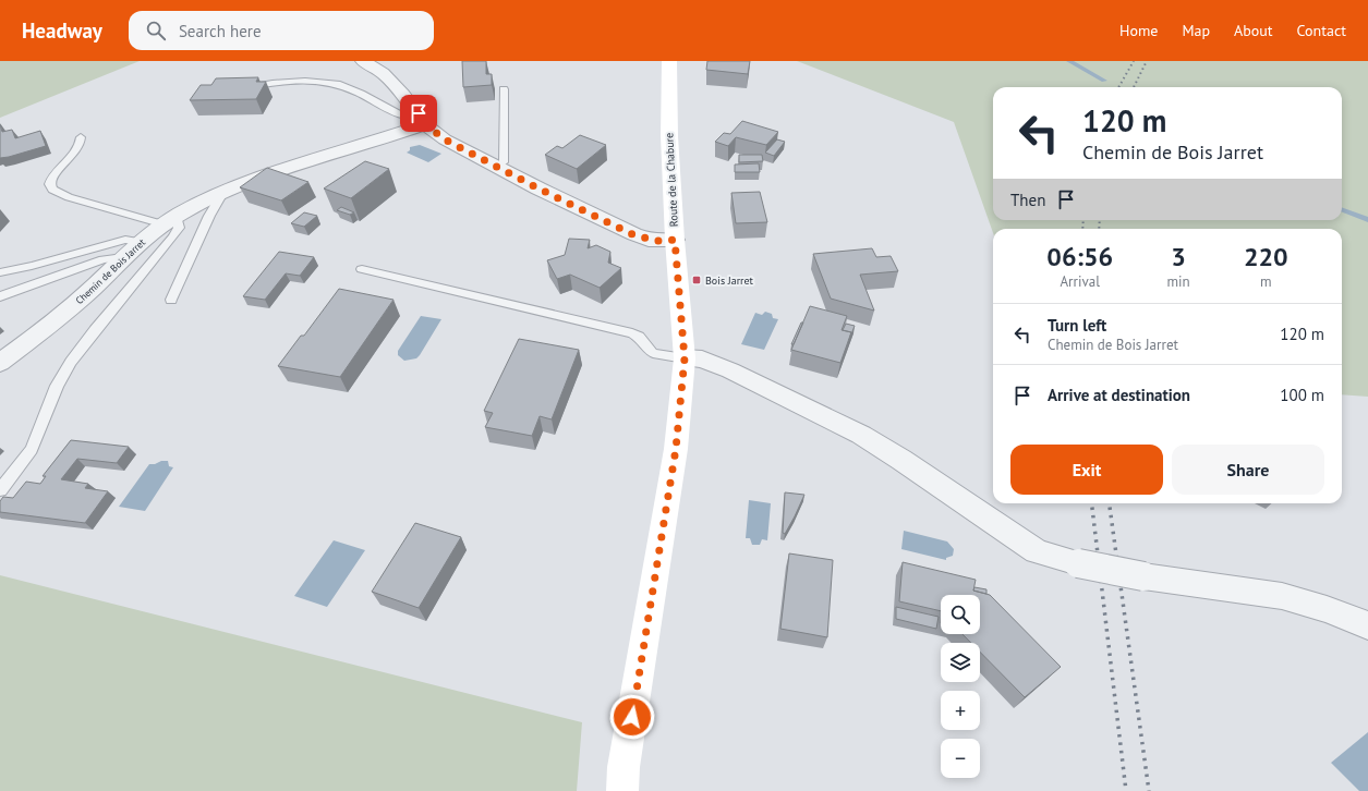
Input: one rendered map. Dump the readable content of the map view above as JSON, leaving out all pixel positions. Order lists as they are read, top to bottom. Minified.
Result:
{"streets":{"main road":["Route de la Chabure"],"street":["Chemin de Bois Jarret"]},"places":{"transit":["Bois Jarret"]},"page":{"header":"Headway","search":"Search here","nav":["Home","Map","About","Contact"],"turn":["120 m","Chemin de Bois Jarret"],"then":"Then","eta":["06:56","Arrival","3","min","220","m"],"list":[{"name":"Turn left","note":"Chemin de Bois Jarret","value":"120 m"},{"name":"Arrive at destination","value":"100 m"}],"buttons":["Exit","Share"],"map_buttons":["+","−"]}}
